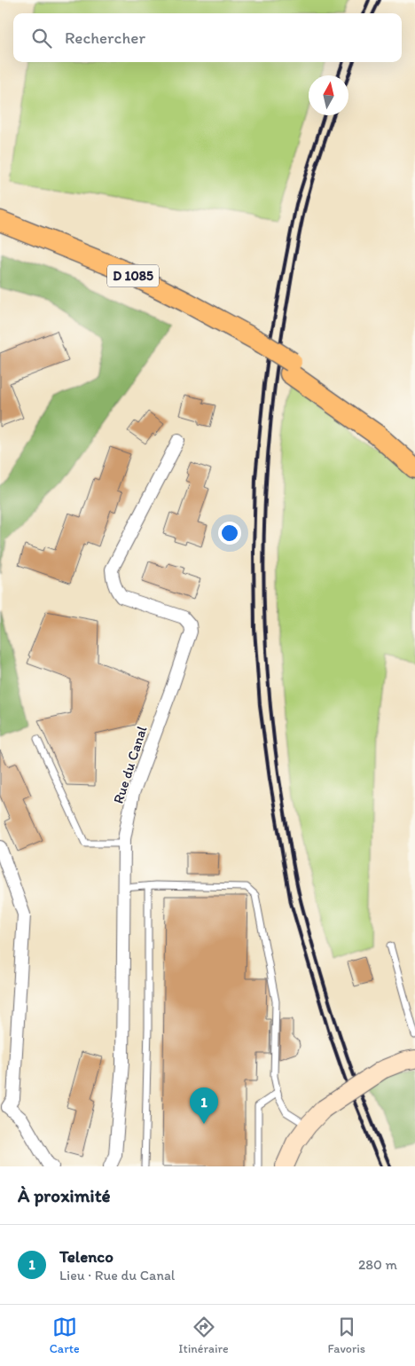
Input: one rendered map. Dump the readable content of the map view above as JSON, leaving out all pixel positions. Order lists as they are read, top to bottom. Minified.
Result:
{"streets":{"main road":["D 1085"],"street":["Rue du Canal"]},"north":"top","page":{"search":"Rechercher","pins":"1","heading":"À proximité","list":[{"mark":"1","name":"Telenco","note":"Lieu · Rue du Canal","value":"280 m"}],"nav":["Carte","Itinéraire","Favoris"]}}
